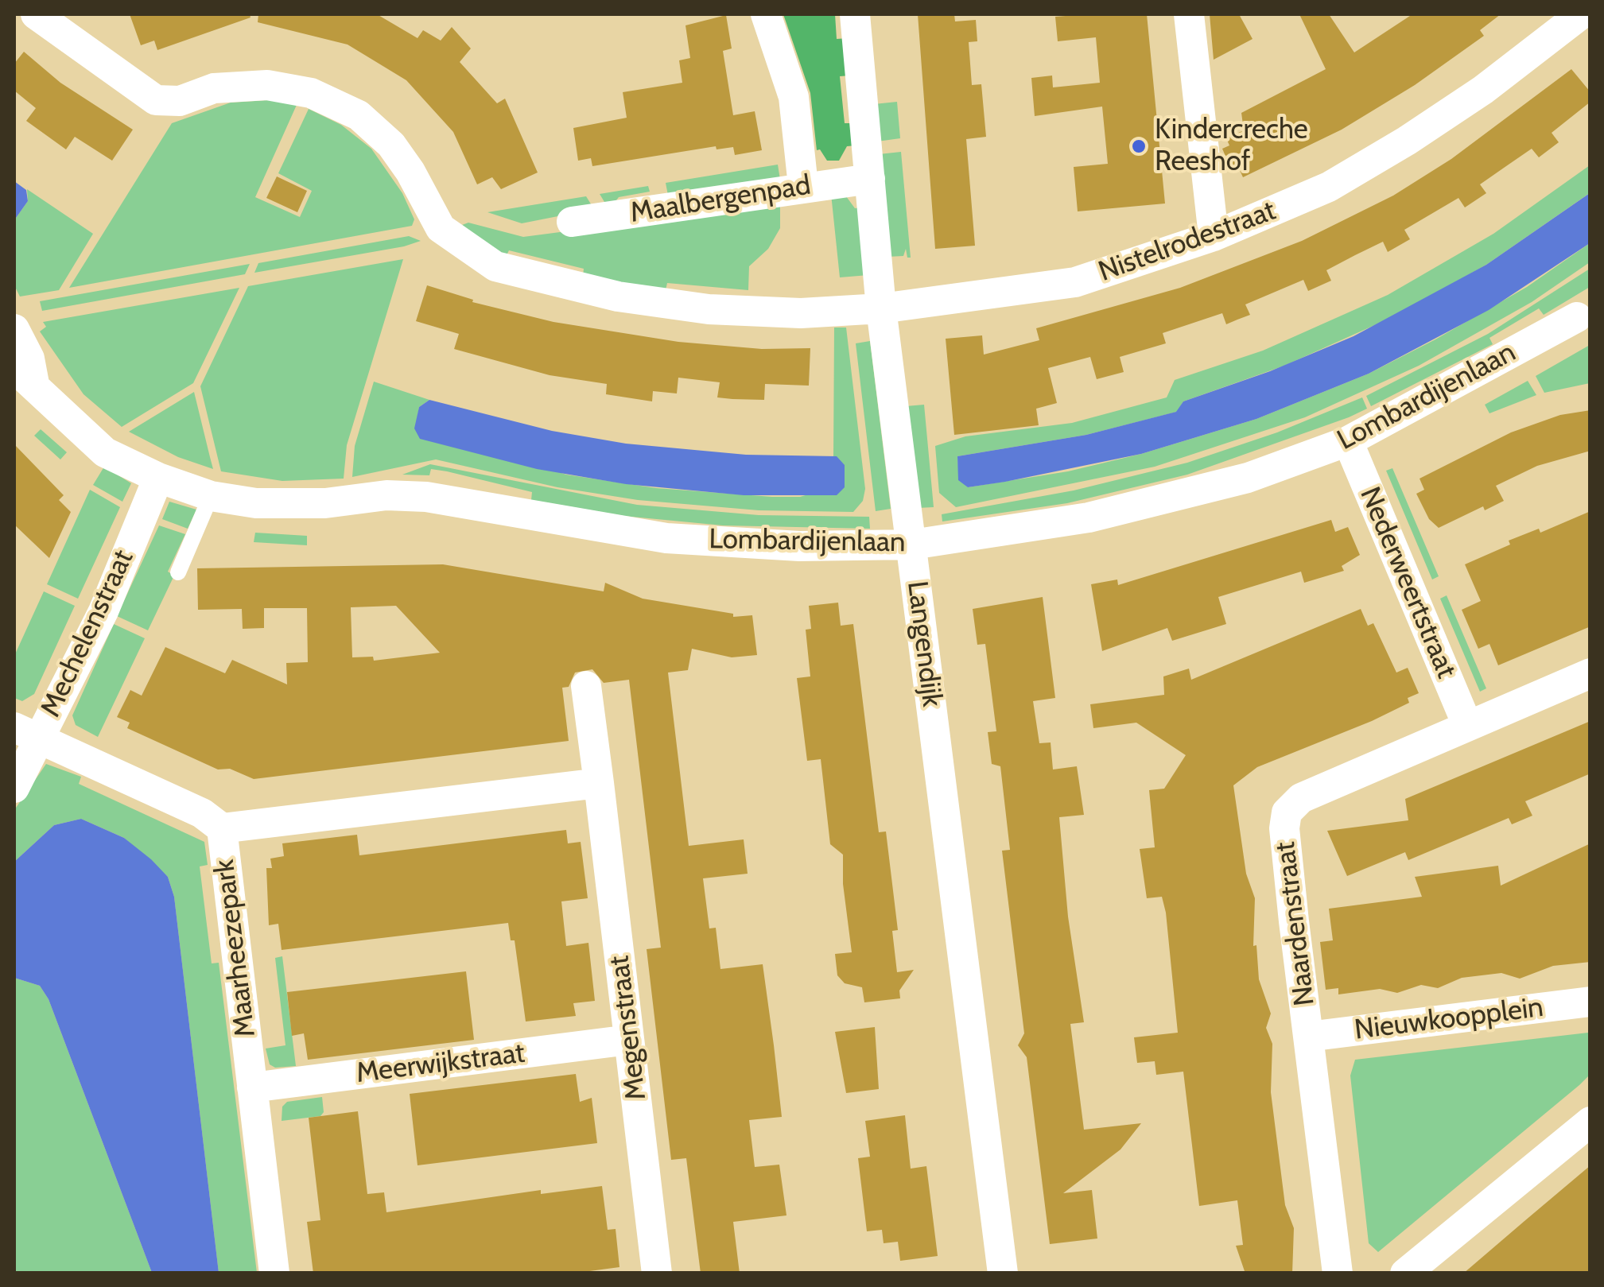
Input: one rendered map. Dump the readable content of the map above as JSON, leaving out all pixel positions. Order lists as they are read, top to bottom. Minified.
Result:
{"streets":{"street":["Maalbergenpad","Nistelrodestraat","Lombardijenlaan","Nederweertstraat","Mechelenstraat","Langendijk","Naardenstraat","Maarheezepark","Nieuwkoopplein","Megenstraat","Meerwijkstraat"]},"crossings":[["Maalbergenpad","Langendijk"],["Nistelrodestraat","Langendijk"],["Lombardijenlaan","Nederweertstraat"],["Lombardijenlaan","Mechelenstraat"],["Lombardijenlaan","Langendijk"],["Nederweertstraat","Naardenstraat"],["Mechelenstraat","Maarheezepark"],["Naardenstraat","Nieuwkoopplein"],["Maarheezepark","Meerwijkstraat"],["Megenstraat","Meerwijkstraat"]],"places":["Kindercreche Reeshof"]}
